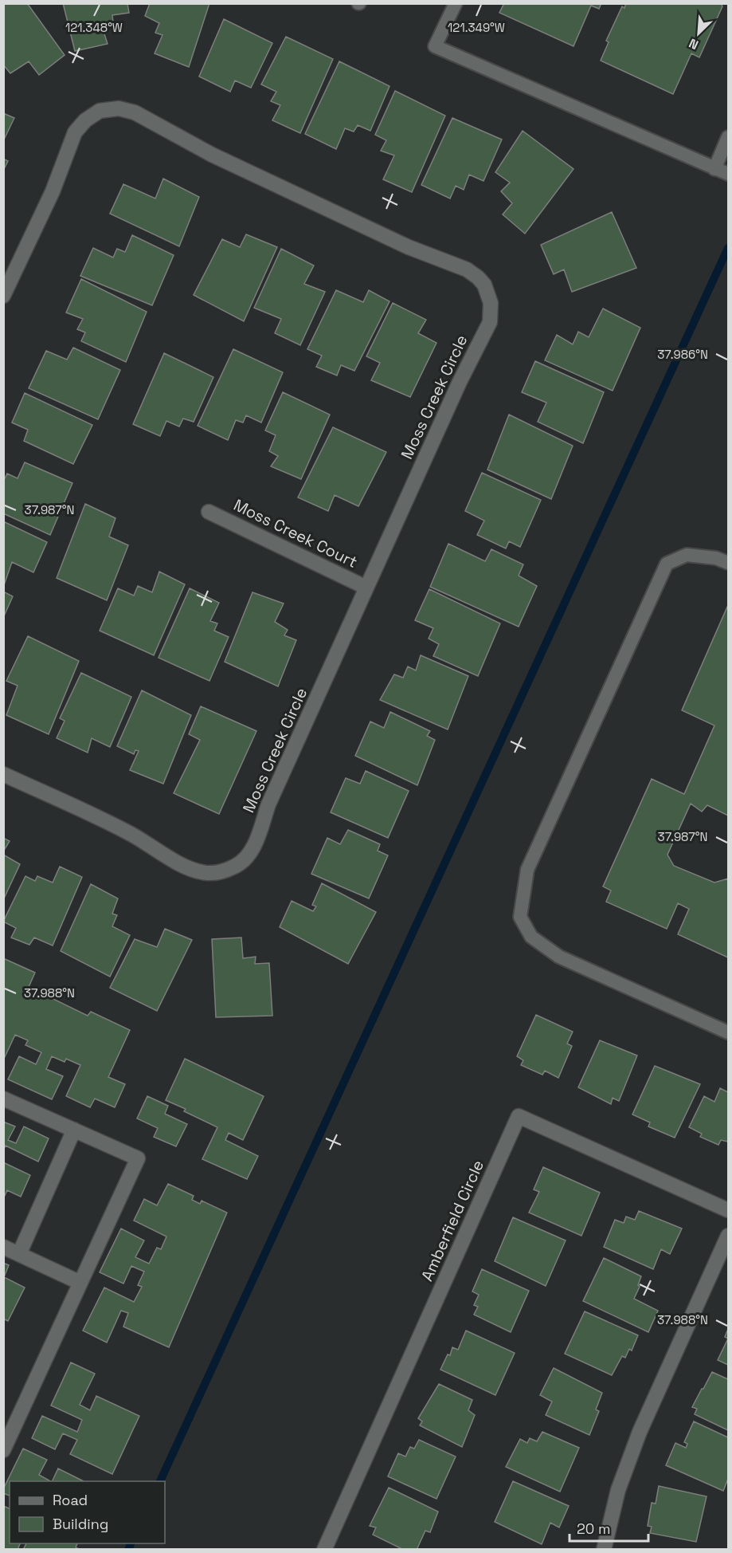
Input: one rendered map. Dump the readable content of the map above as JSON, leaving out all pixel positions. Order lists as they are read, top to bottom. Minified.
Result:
{"streets":{"street":["Moss Creek Circle","Moss Creek Court","Amberfield Circle"]},"crossings":[["Moss Creek Circle","Moss Creek Court"]],"legend":["Road","Building"],"scale_bar":"20 m","north":"bottom left","coordinates":["121.348°W","121.349°W","37.986°N","37.987°N","37.988°N"]}
